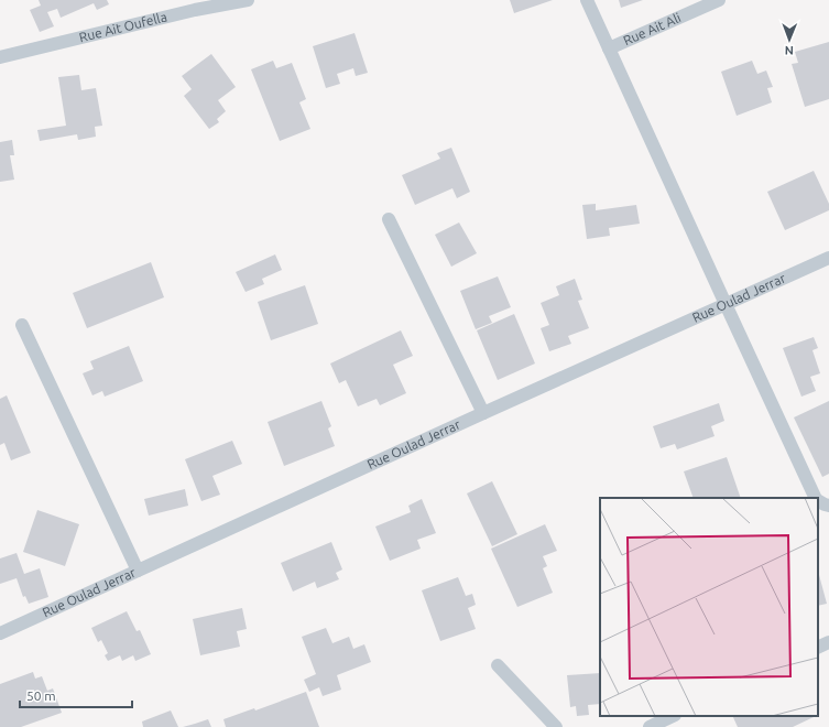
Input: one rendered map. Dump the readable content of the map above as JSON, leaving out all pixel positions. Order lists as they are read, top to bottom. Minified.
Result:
{"streets":{"street":["Rue Ait Oufella","Rue Ait Ali","Rue Oulad Jerrar"]},"scale_bar":"50 m","north":"bottom"}
